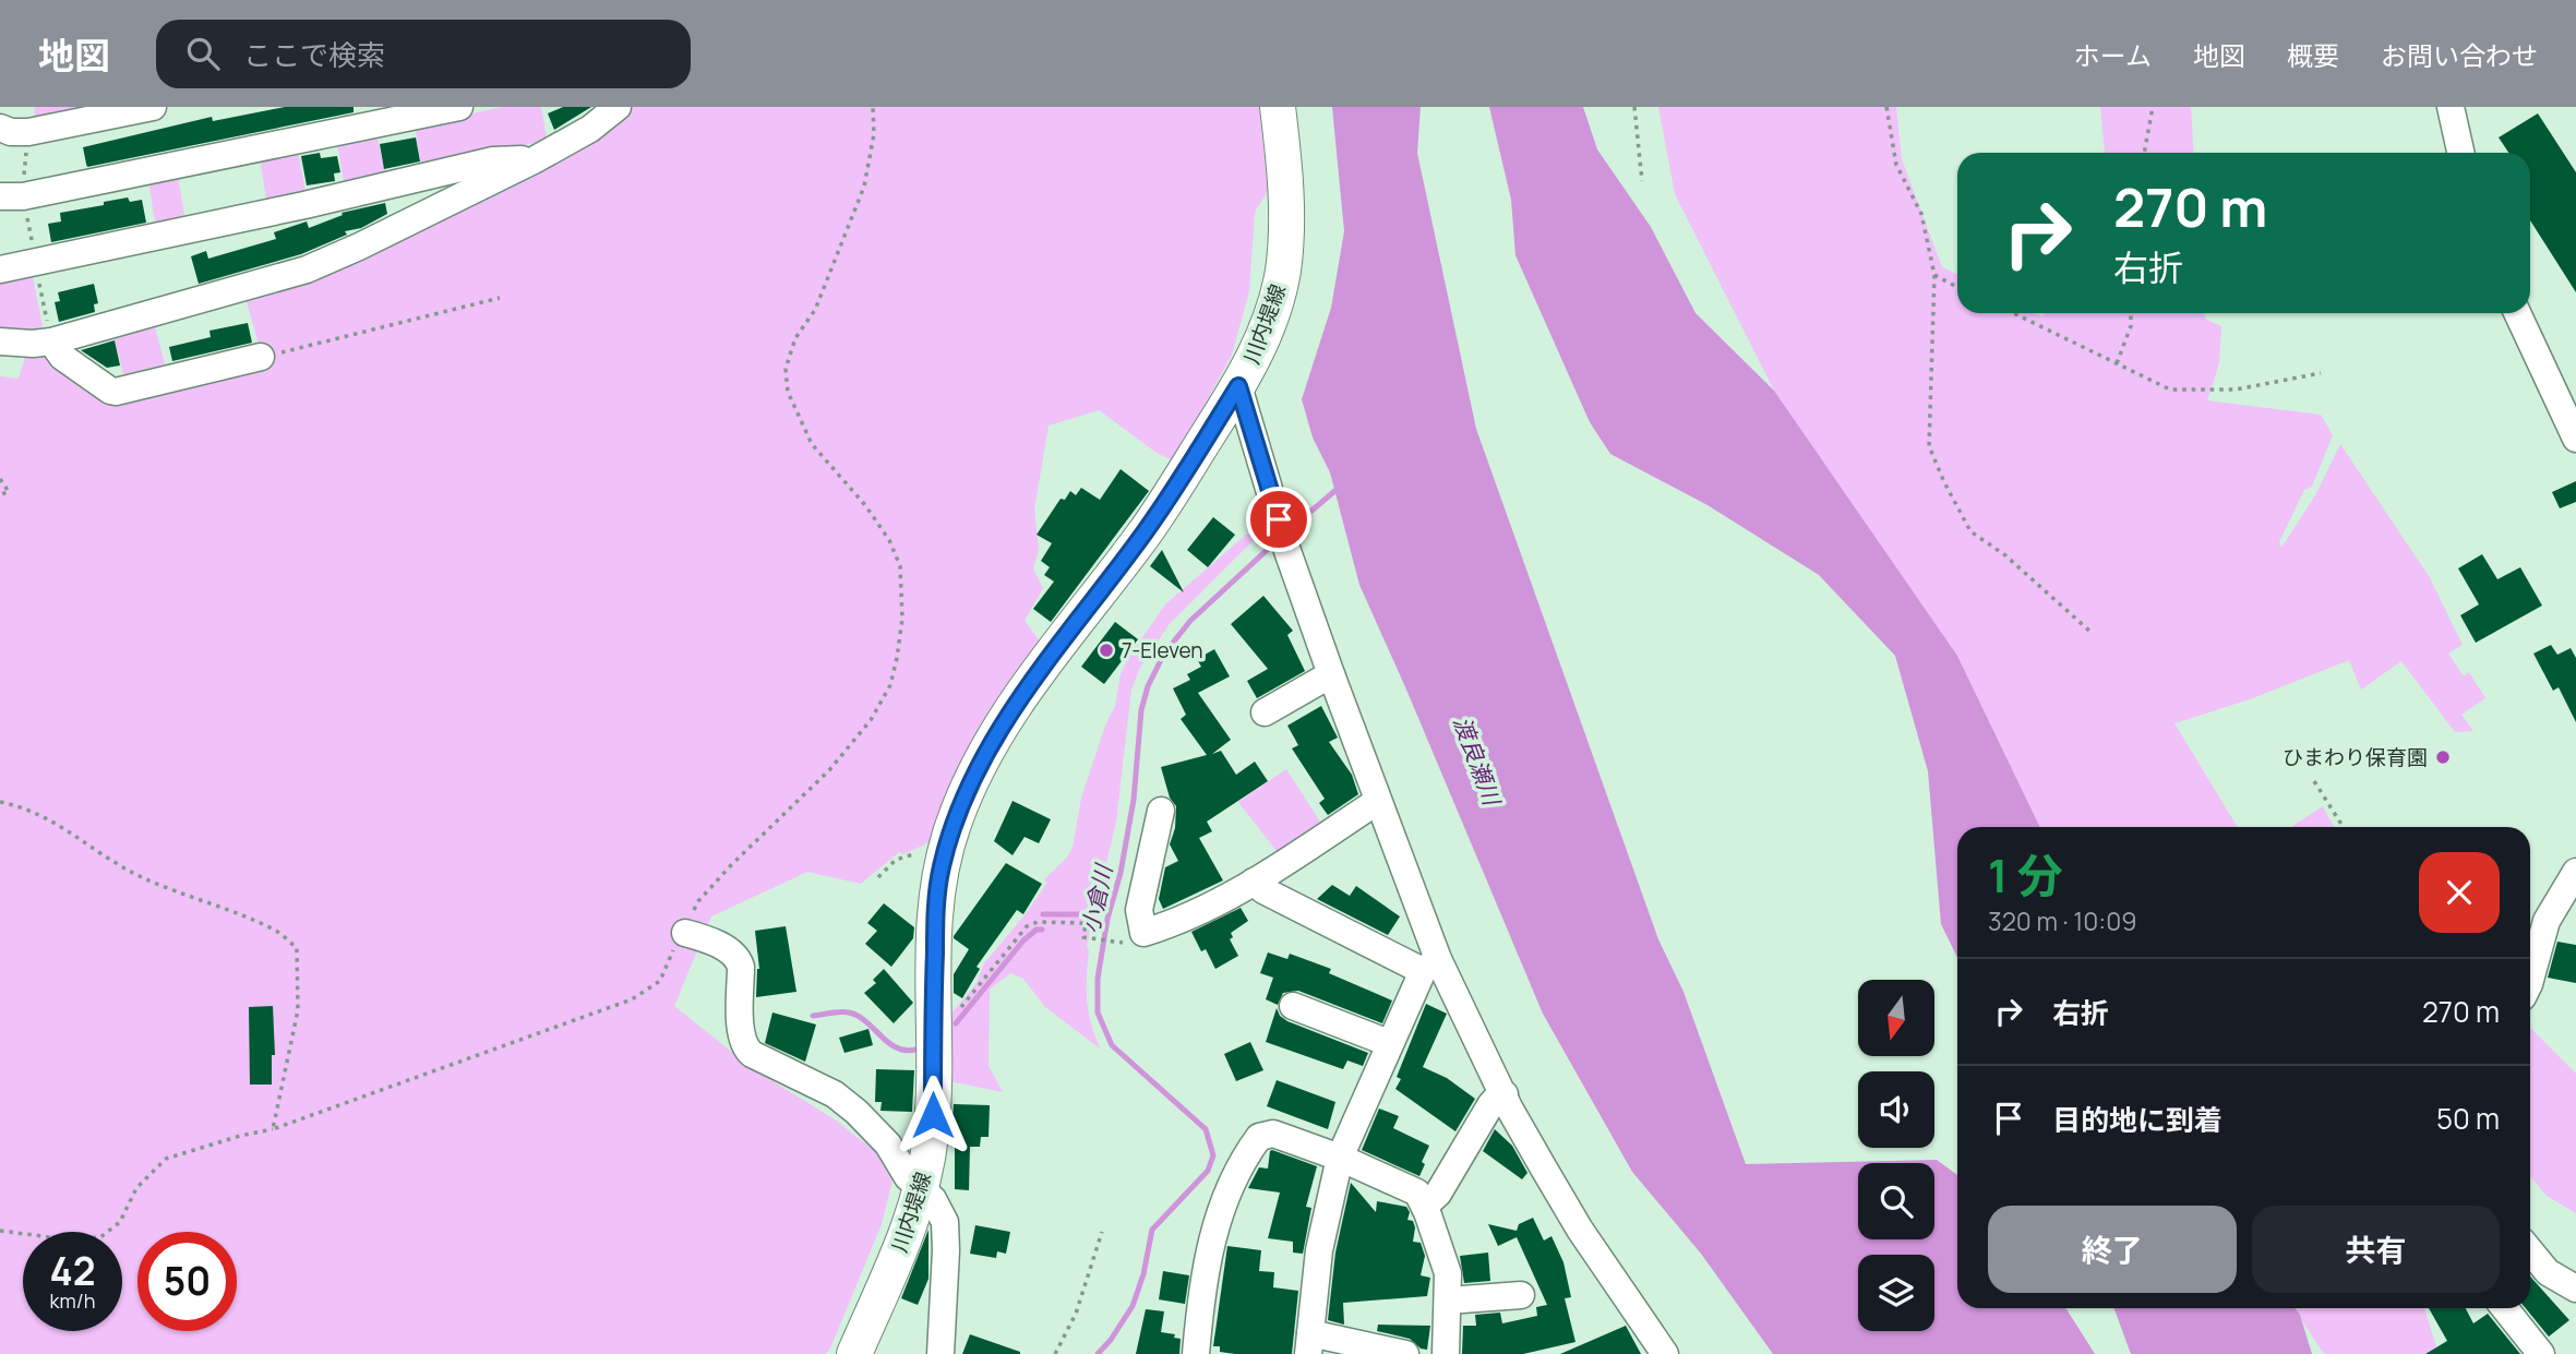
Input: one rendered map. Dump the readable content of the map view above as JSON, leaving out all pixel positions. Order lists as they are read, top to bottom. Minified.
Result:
{"streets":{"main road":["川内堤線"]},"water":["渡良瀬川","小倉川"],"places":["7-Eleven","ひまわり保育園"],"north":"bottom","page":{"header":"地図","search":"ここで検索","nav":["ホーム","地図","概要","お問い合わせ"],"turn":["270 m","右折"],"heading":["1 分","320 m · 10:09"],"list":[{"name":"右折","value":"270 m"},{"name":"目的地に到着","value":"50 m"}],"buttons":["終了","共有"],"speed":"42 km/h","limit":"50"}}
